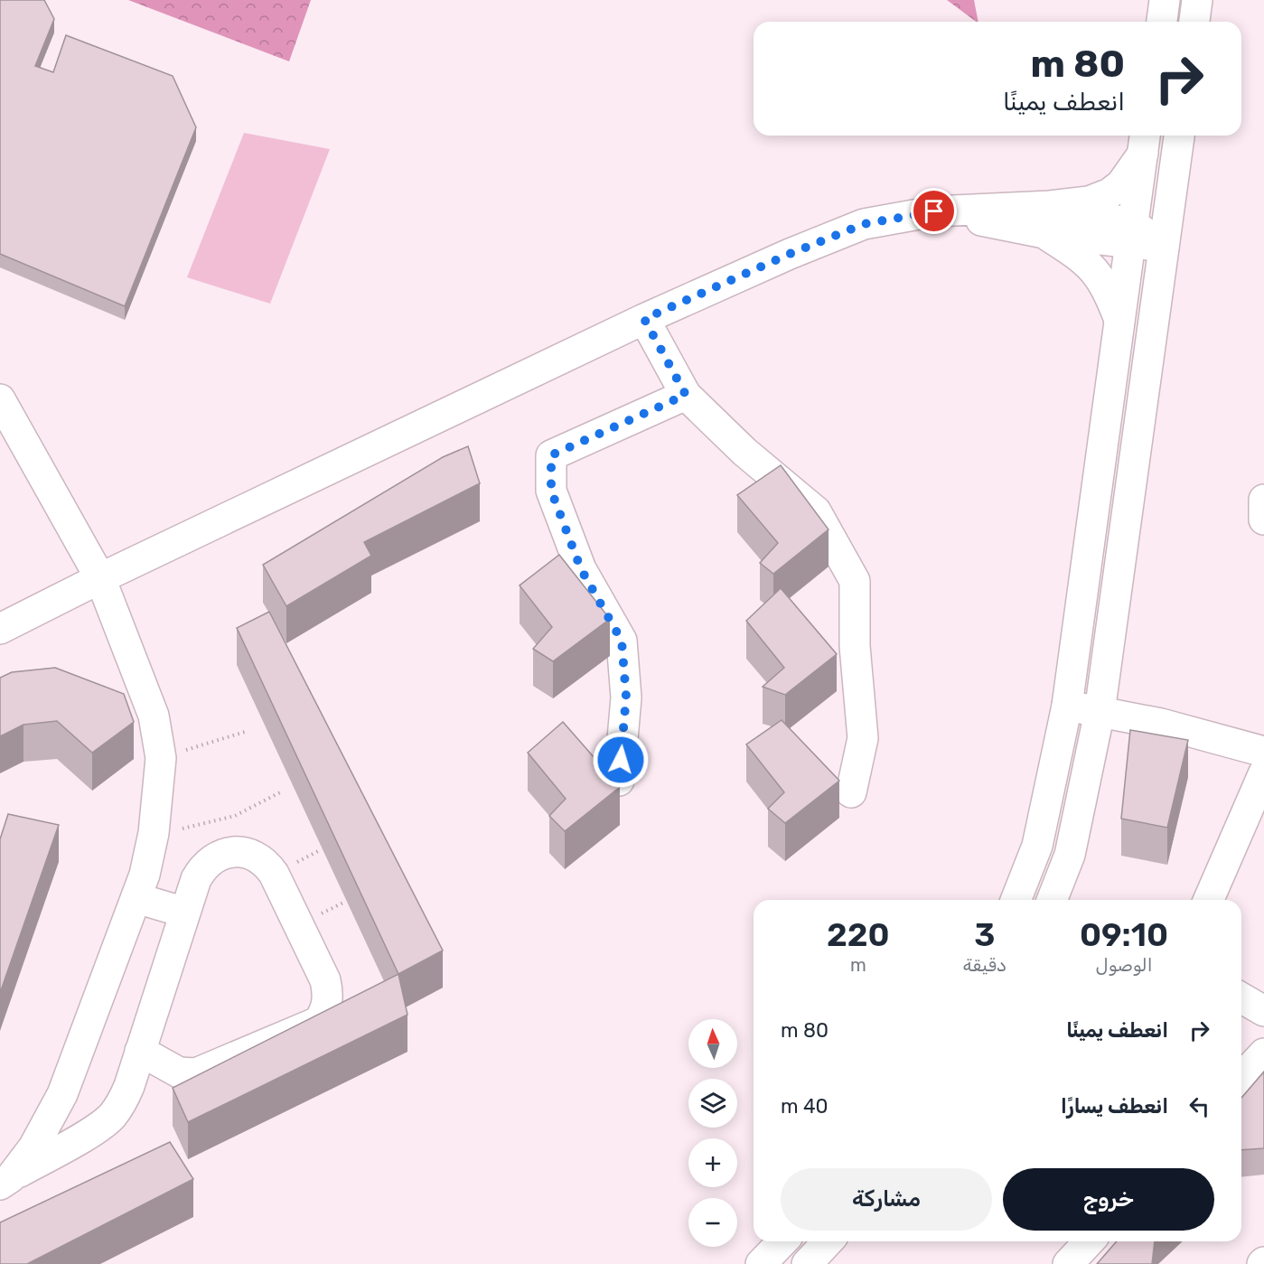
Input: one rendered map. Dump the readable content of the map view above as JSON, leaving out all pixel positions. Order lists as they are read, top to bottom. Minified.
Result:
{"north":"top","page":{"turn":["80 m","انعطف يمينًا"],"eta":["09:10","الوصول","3","دقيقة","220","m"],"list":[{"name":"انعطف يمينًا","value":"80 m"},{"name":"انعطف يسارًا","value":"40 m"}],"map_buttons":["+","−"],"buttons":["خروج","مشاركة"]}}
